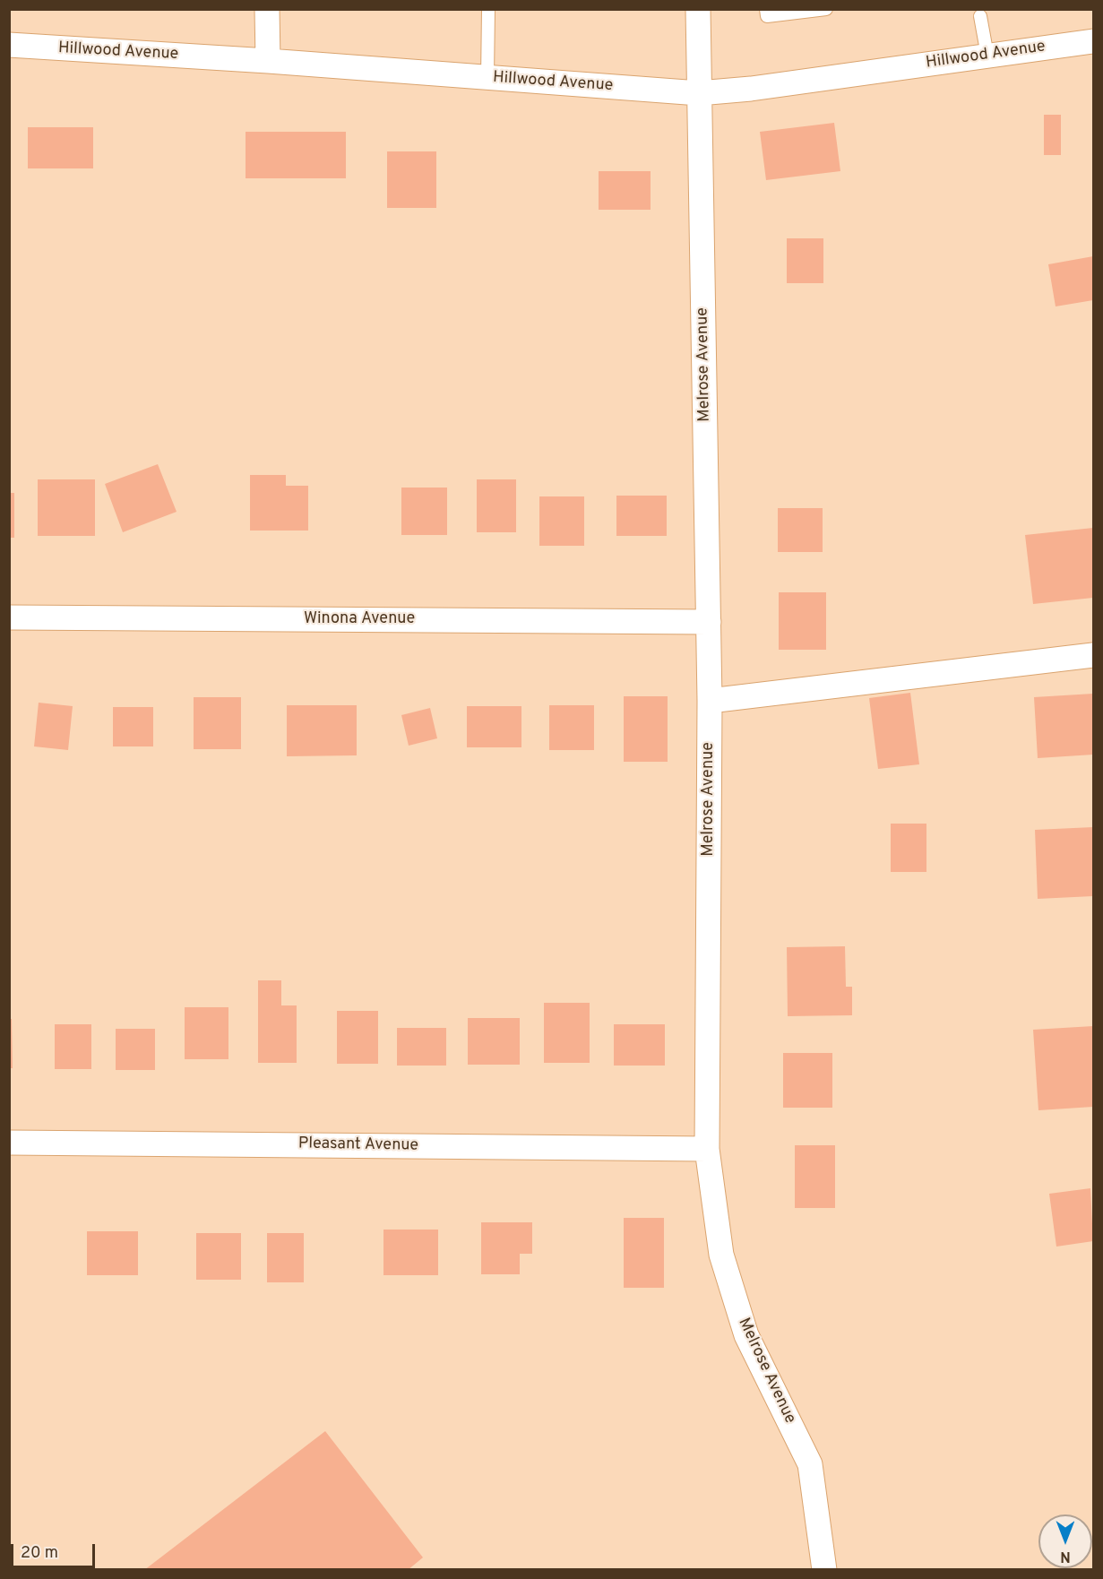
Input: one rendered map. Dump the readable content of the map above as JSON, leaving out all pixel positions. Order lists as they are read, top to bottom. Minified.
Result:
{"streets":{"street":["Hillwood Avenue","Melrose Avenue","Winona Avenue","Pleasant Avenue"]},"crossings":[["Hillwood Avenue","Melrose Avenue"],["Melrose Avenue","Winona Avenue"],["Melrose Avenue","Pleasant Avenue"]],"scale_bar":"20 m","north":"bottom"}
